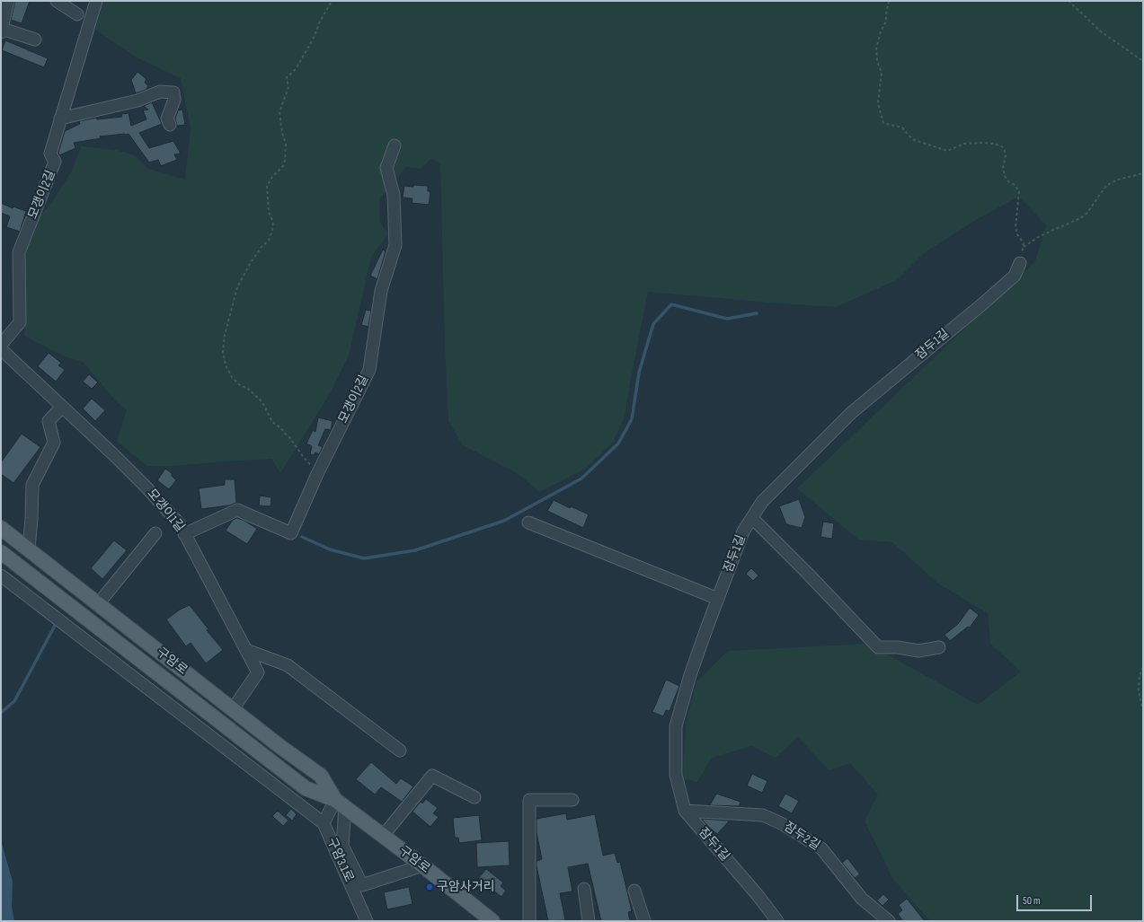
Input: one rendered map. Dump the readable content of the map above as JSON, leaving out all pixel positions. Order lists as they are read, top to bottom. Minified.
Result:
{"streets":{"main road":["구암로"],"street":["모갱이2길","잠두1길","모갱이1길","잠두2길","구암3.1로"]},"crossings":[["모갱이2길","모갱이1길"],["잠두1길","잠두2길"],["모갱이1길","구암로"],["구암로","구암3.1로"]],"places":["구암사거리"],"scale_bar":"50 m"}
